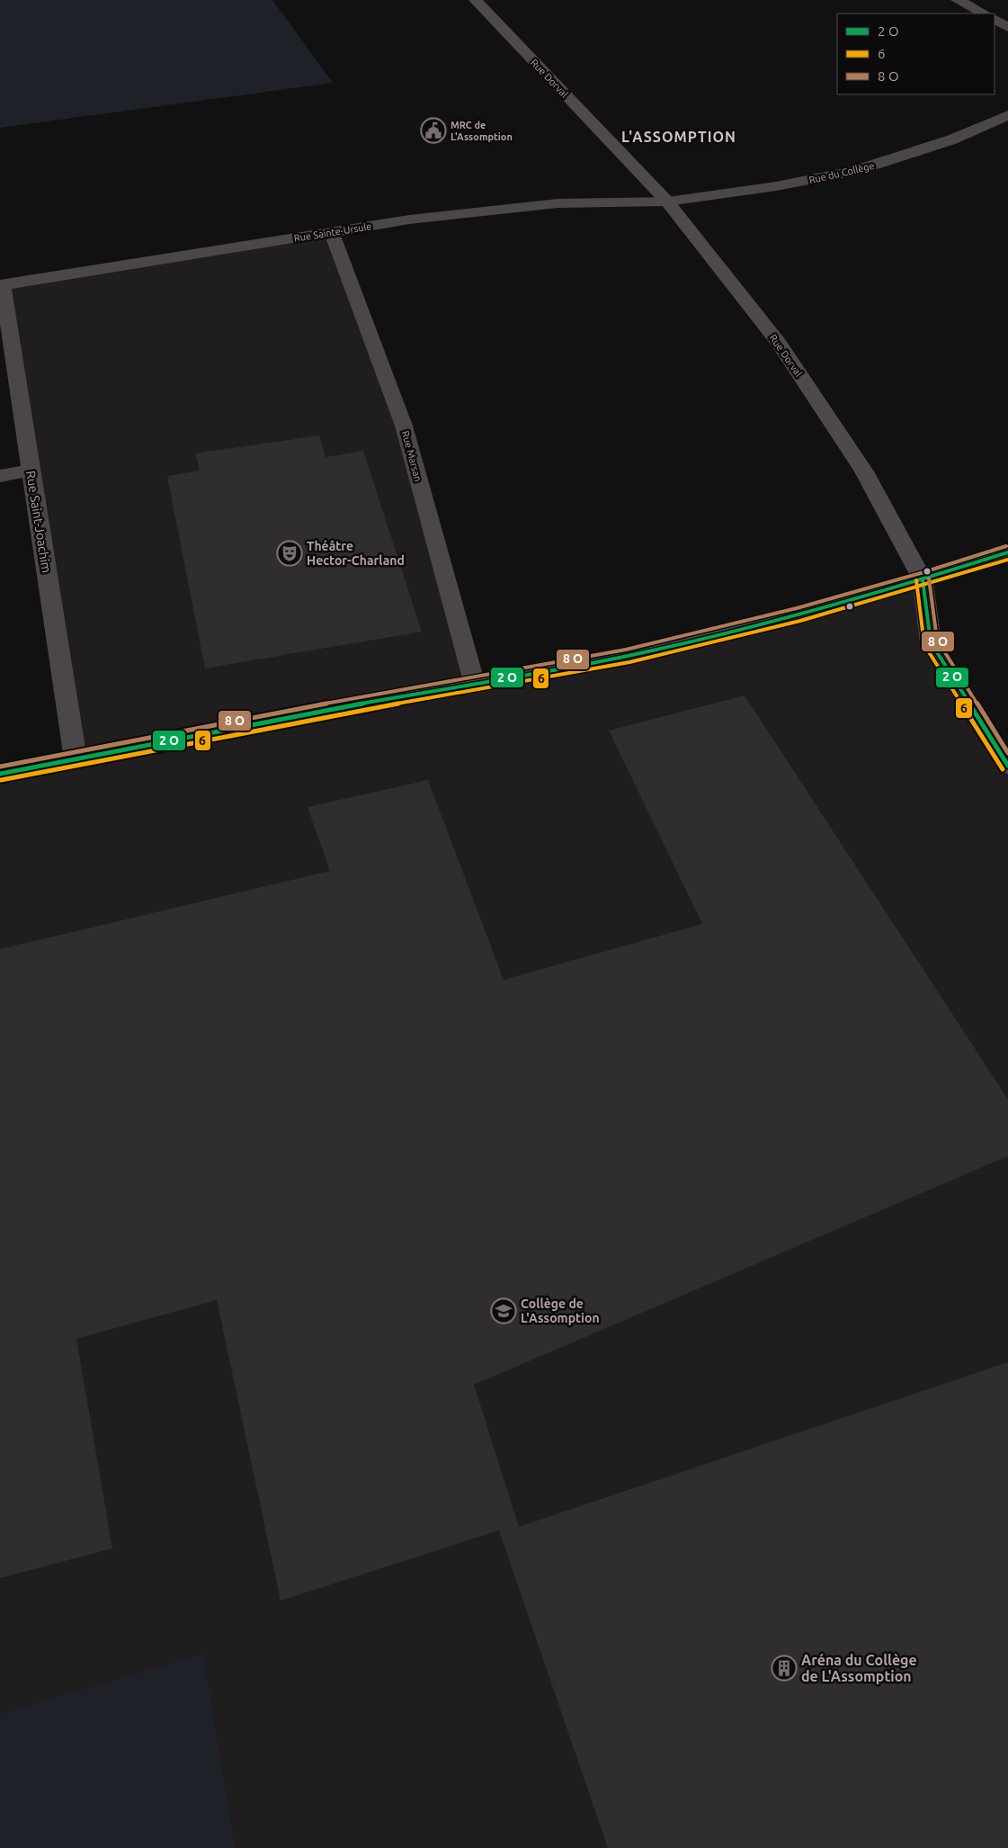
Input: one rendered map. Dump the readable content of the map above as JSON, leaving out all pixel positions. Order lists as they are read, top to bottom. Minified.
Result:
{"streets":{"street":["Rue Dorval","Rue du Collège","Rue Sainte-Ursule","Rue Marsan","Rue Saint-Joachim"]},"crossings":[["Rue Dorval","Rue du Collège"],["Rue Dorval","Rue Sainte-Ursule"],["Rue du Collège","Rue Sainte-Ursule"],["Rue Sainte-Ursule","Rue Marsan"],["Rue Sainte-Ursule","Rue Saint-Joachim"]],"districts":["L'ASSOMPTION"],"places":{"public building":["MRC de L'Assomption"],"theatre":["Théâtre Hector-Charland"],"school or university":["Collège de L'Assomption"],"building":["Aréna du Collège de L'Assomption"]},"lines":["transit line 6"],"legend":["2 O","6","8 O"]}
